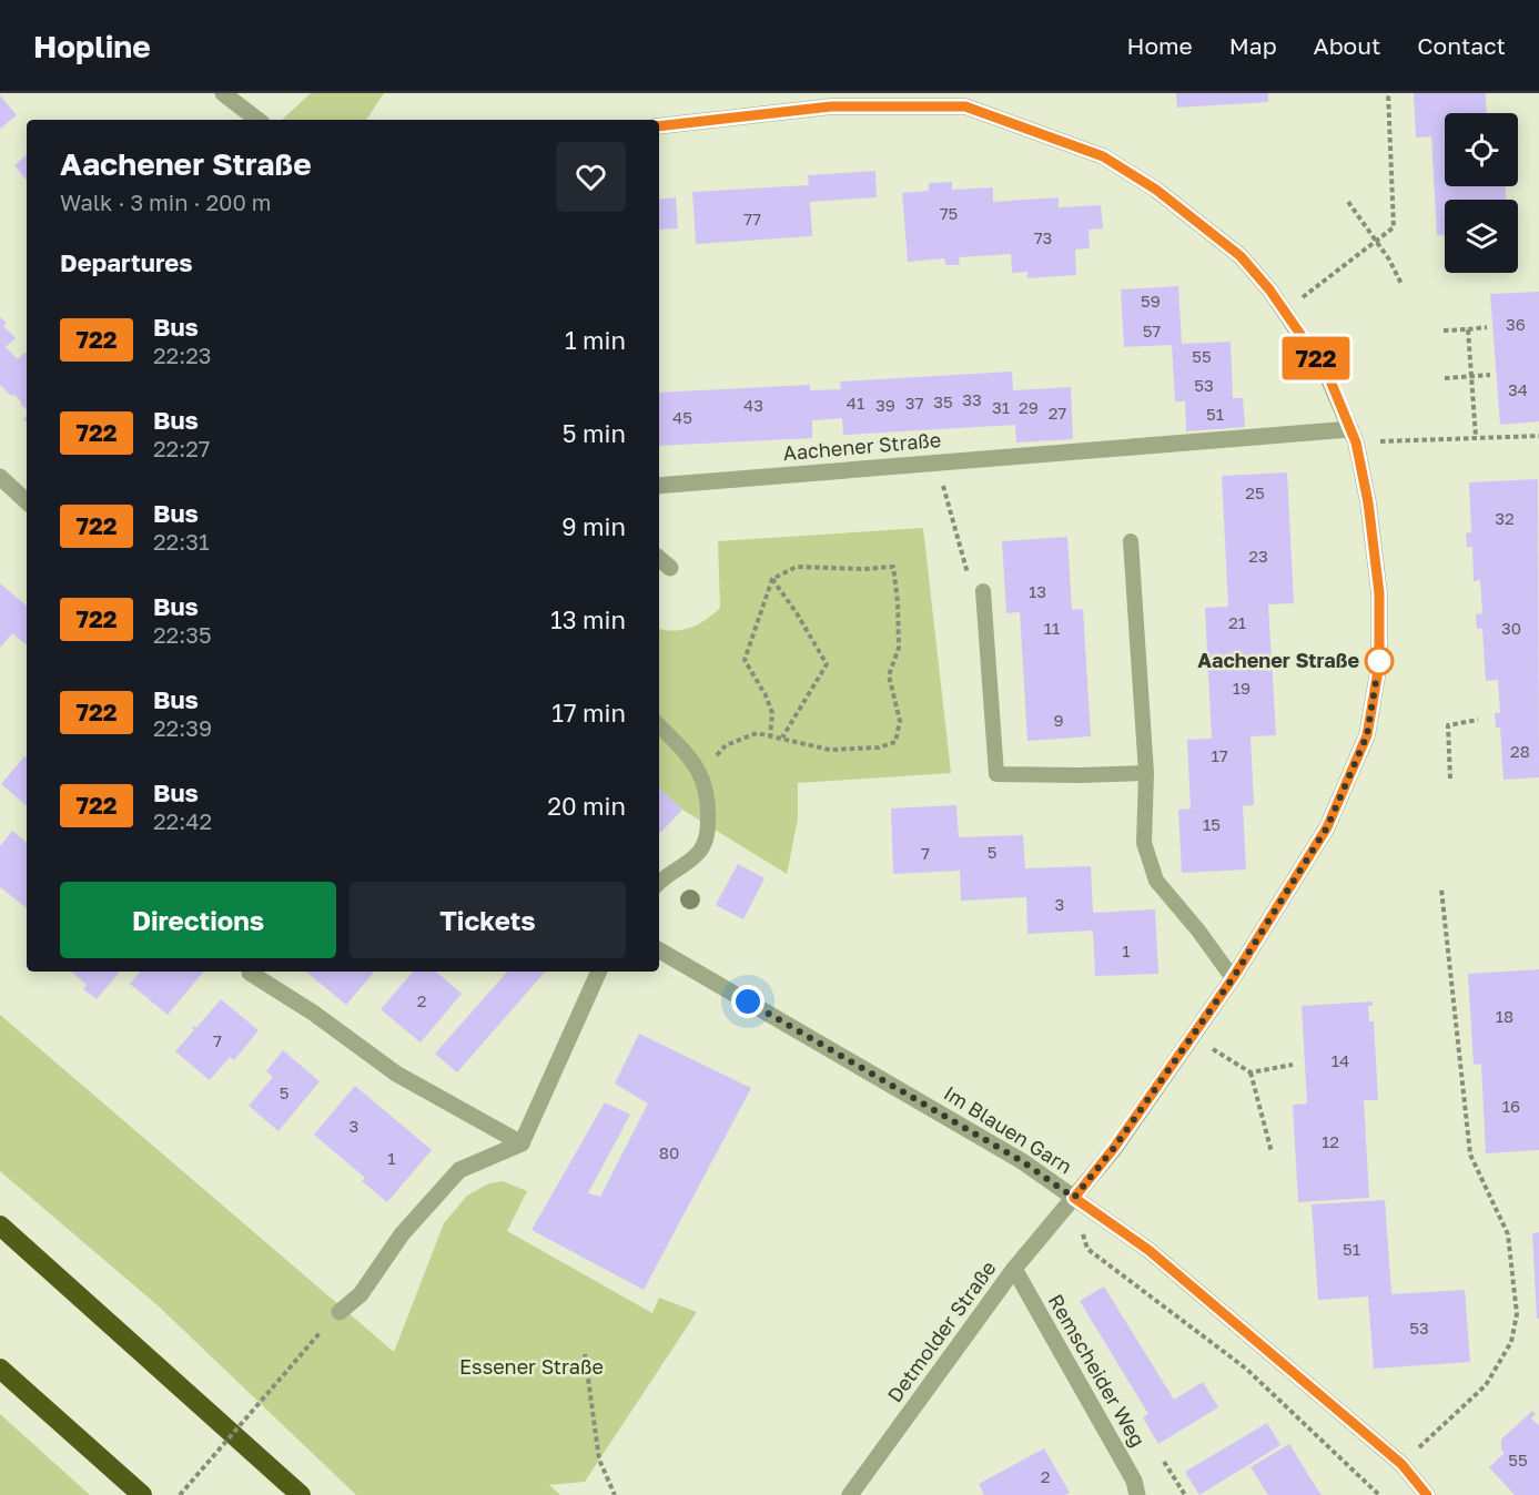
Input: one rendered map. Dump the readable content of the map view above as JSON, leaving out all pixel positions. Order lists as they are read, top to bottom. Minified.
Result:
{"streets":{"street":["Aachener Straße","Im Blauen Garn","Detmolder Straße","Remscheider Weg"]},"crossings":[["Im Blauen Garn","Detmolder Straße"],["Detmolder Straße","Remscheider Weg"]],"parks":["Essener Straße"],"places":["Aachener Straße"],"lines":["bus line 722"],"house_numbers":["75","77","73","59","36","57","55","53","34","33","35","41","37","43","39","31","29","27","51","45","25","32","23","13","21","11","30","19","9","28","17","15","5","7","3","1","2","18","7","14","5","16","3","12","80","1","51","53","55","2"],"page":{"header":"Hopline","nav":["Home","Map","About","Contact"],"on_map":"722","heading":[["Aachener Straße","Walk · 3 min · 200 m"],"Departures"],"list":[{"mark":"722","name":"Bus","note":"22:23","value":"1 min"},{"mark":"722","name":"Bus","note":"22:27","value":"5 min"},{"mark":"722","name":"Bus","note":"22:31","value":"9 min"},{"mark":"722","name":"Bus","note":"22:35","value":"13 min"},{"mark":"722","name":"Bus","note":"22:39","value":"17 min"},{"mark":"722","name":"Bus","note":"22:42","value":"20 min"}],"buttons":["Directions","Tickets"]}}
